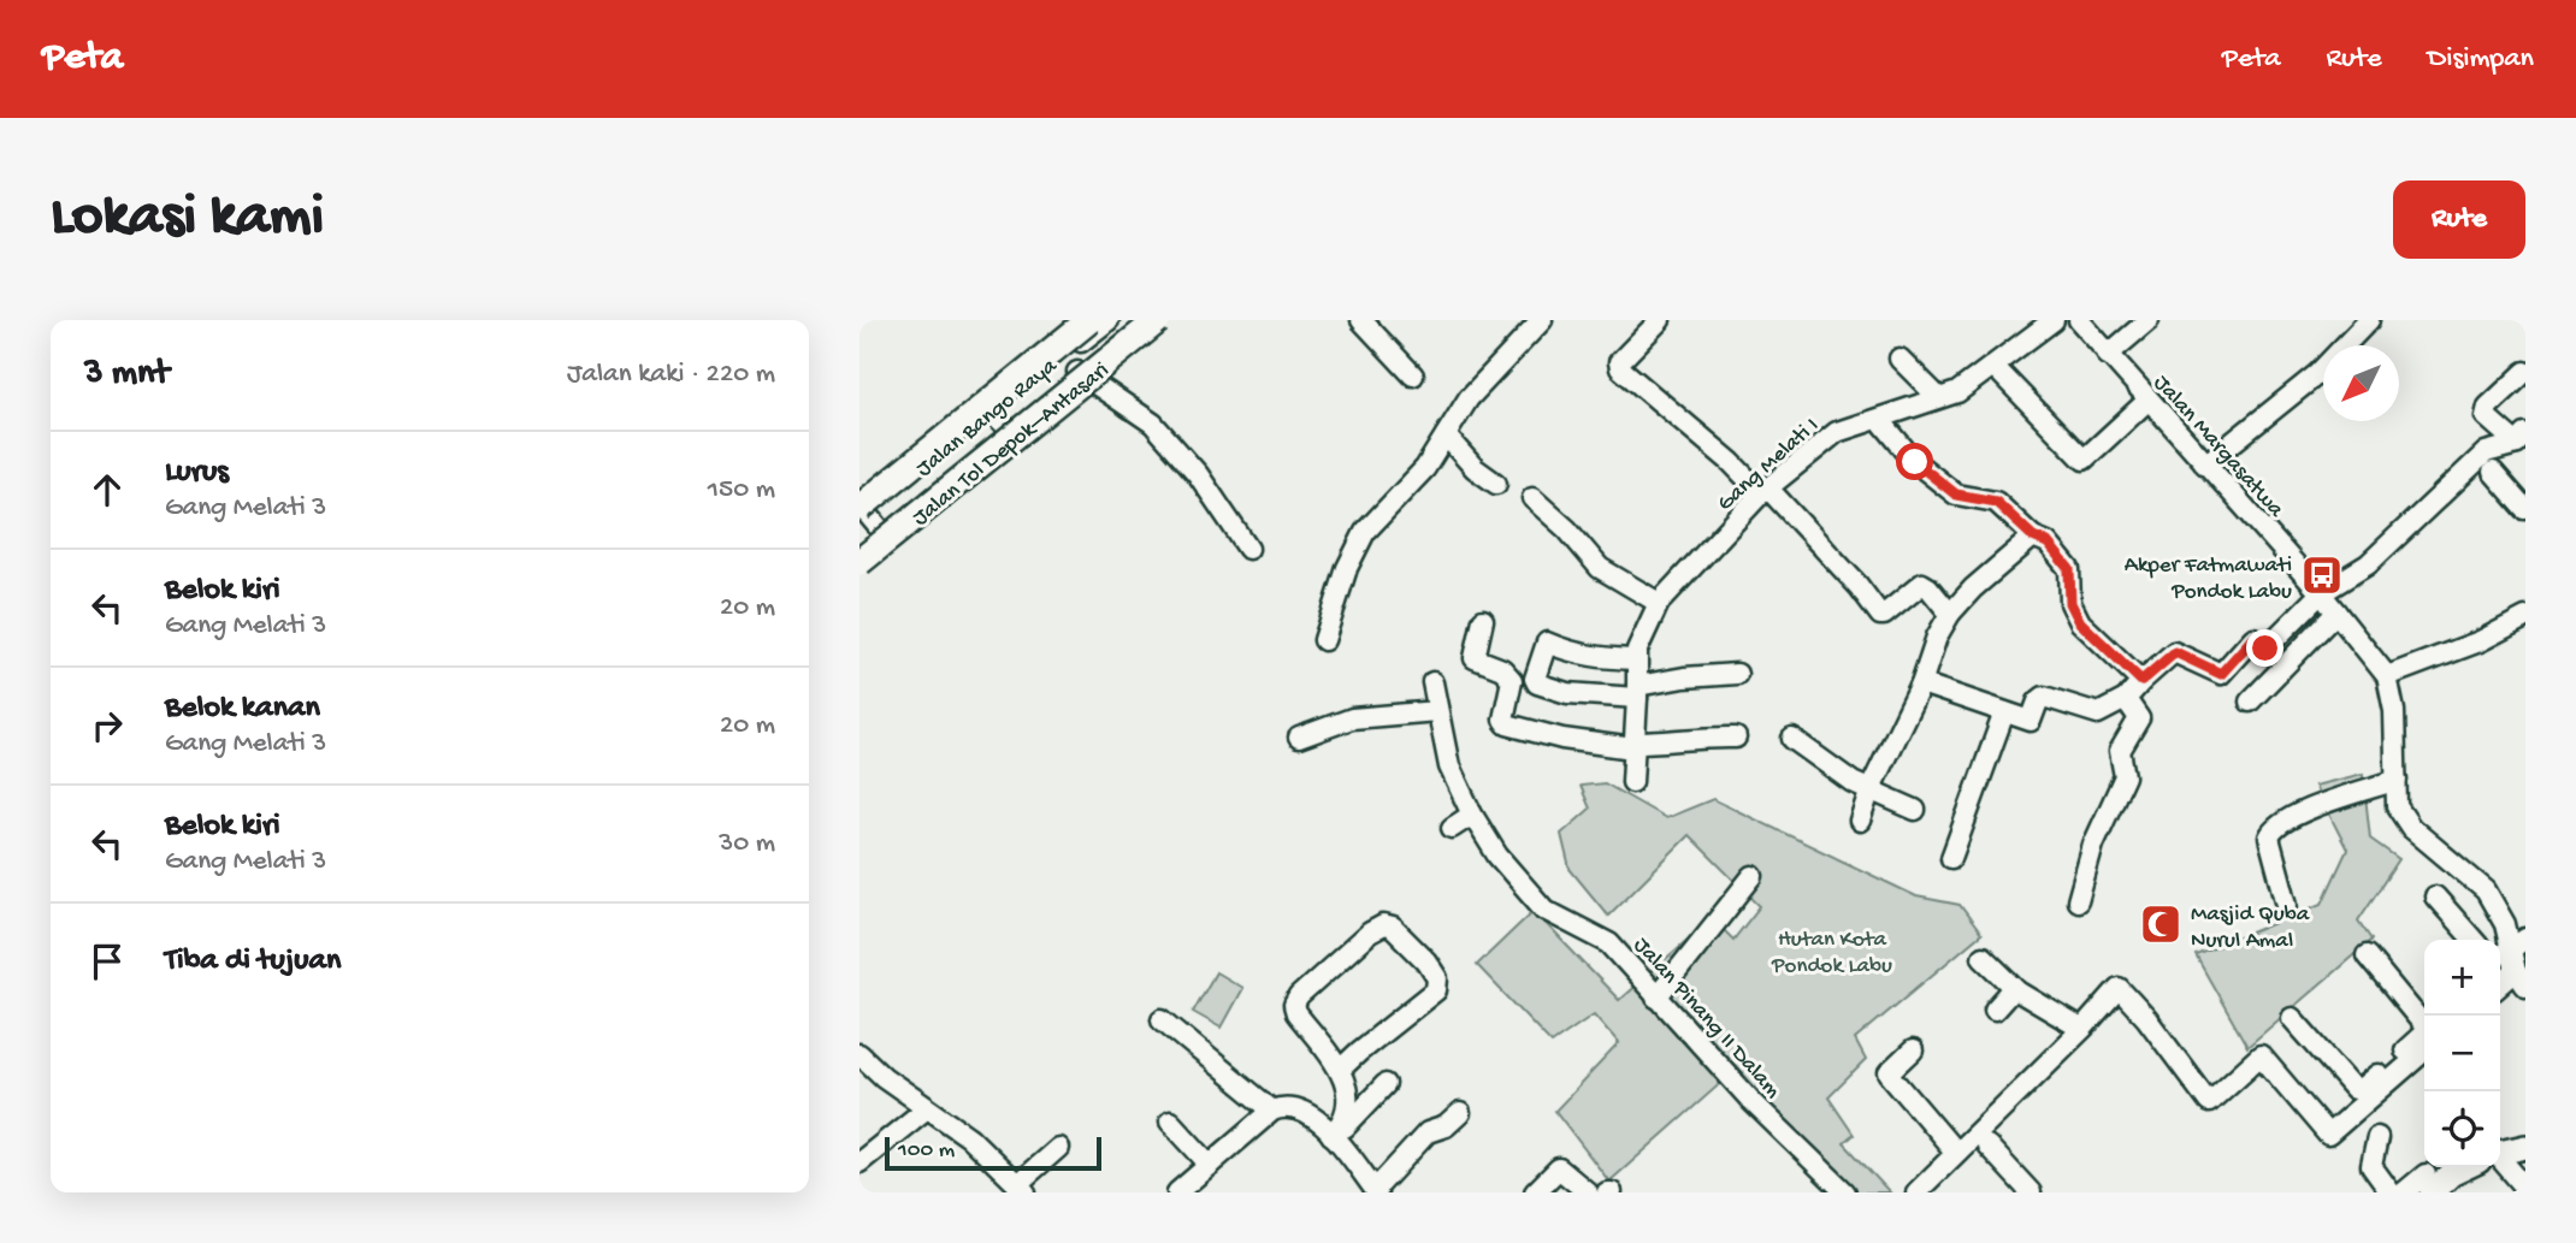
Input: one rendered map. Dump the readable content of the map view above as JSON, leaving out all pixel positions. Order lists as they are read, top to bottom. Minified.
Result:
{"streets":{"highway":["Jalan Tol Depok–Antasari"],"street":["Jalan Bango Raya","Jalan Margasatwa","Gang Melati I","Jalan Pinang II Dalam"]},"crossings":[["Jalan Bango Raya","Jalan Tol Depok–Antasari"]],"parks":["Hutan Kota Pondok Labu"],"places":{"bus stop":["Akper Fatmawati Pondok Labu"],"mosque":["Masjid Quba Nurul Amal"]},"scale_bar":"100 m","north":"bottom left","page":{"header":"Peta","nav":["Peta","Rute","Disimpan"],"buttons":"Rute","title":"Lokasi kami","heading":["3 mnt","Jalan kaki · 220 m"],"list":[["Lurus","Gang Melati 3","150 m"],["Belok kiri","Gang Melati 3","20 m"],["Belok kanan","Gang Melati 3","20 m"],["Belok kiri","Gang Melati 3","30 m"],"Tiba di tujuan"],"map_buttons":["+","−"],"scale":"100 m"}}
